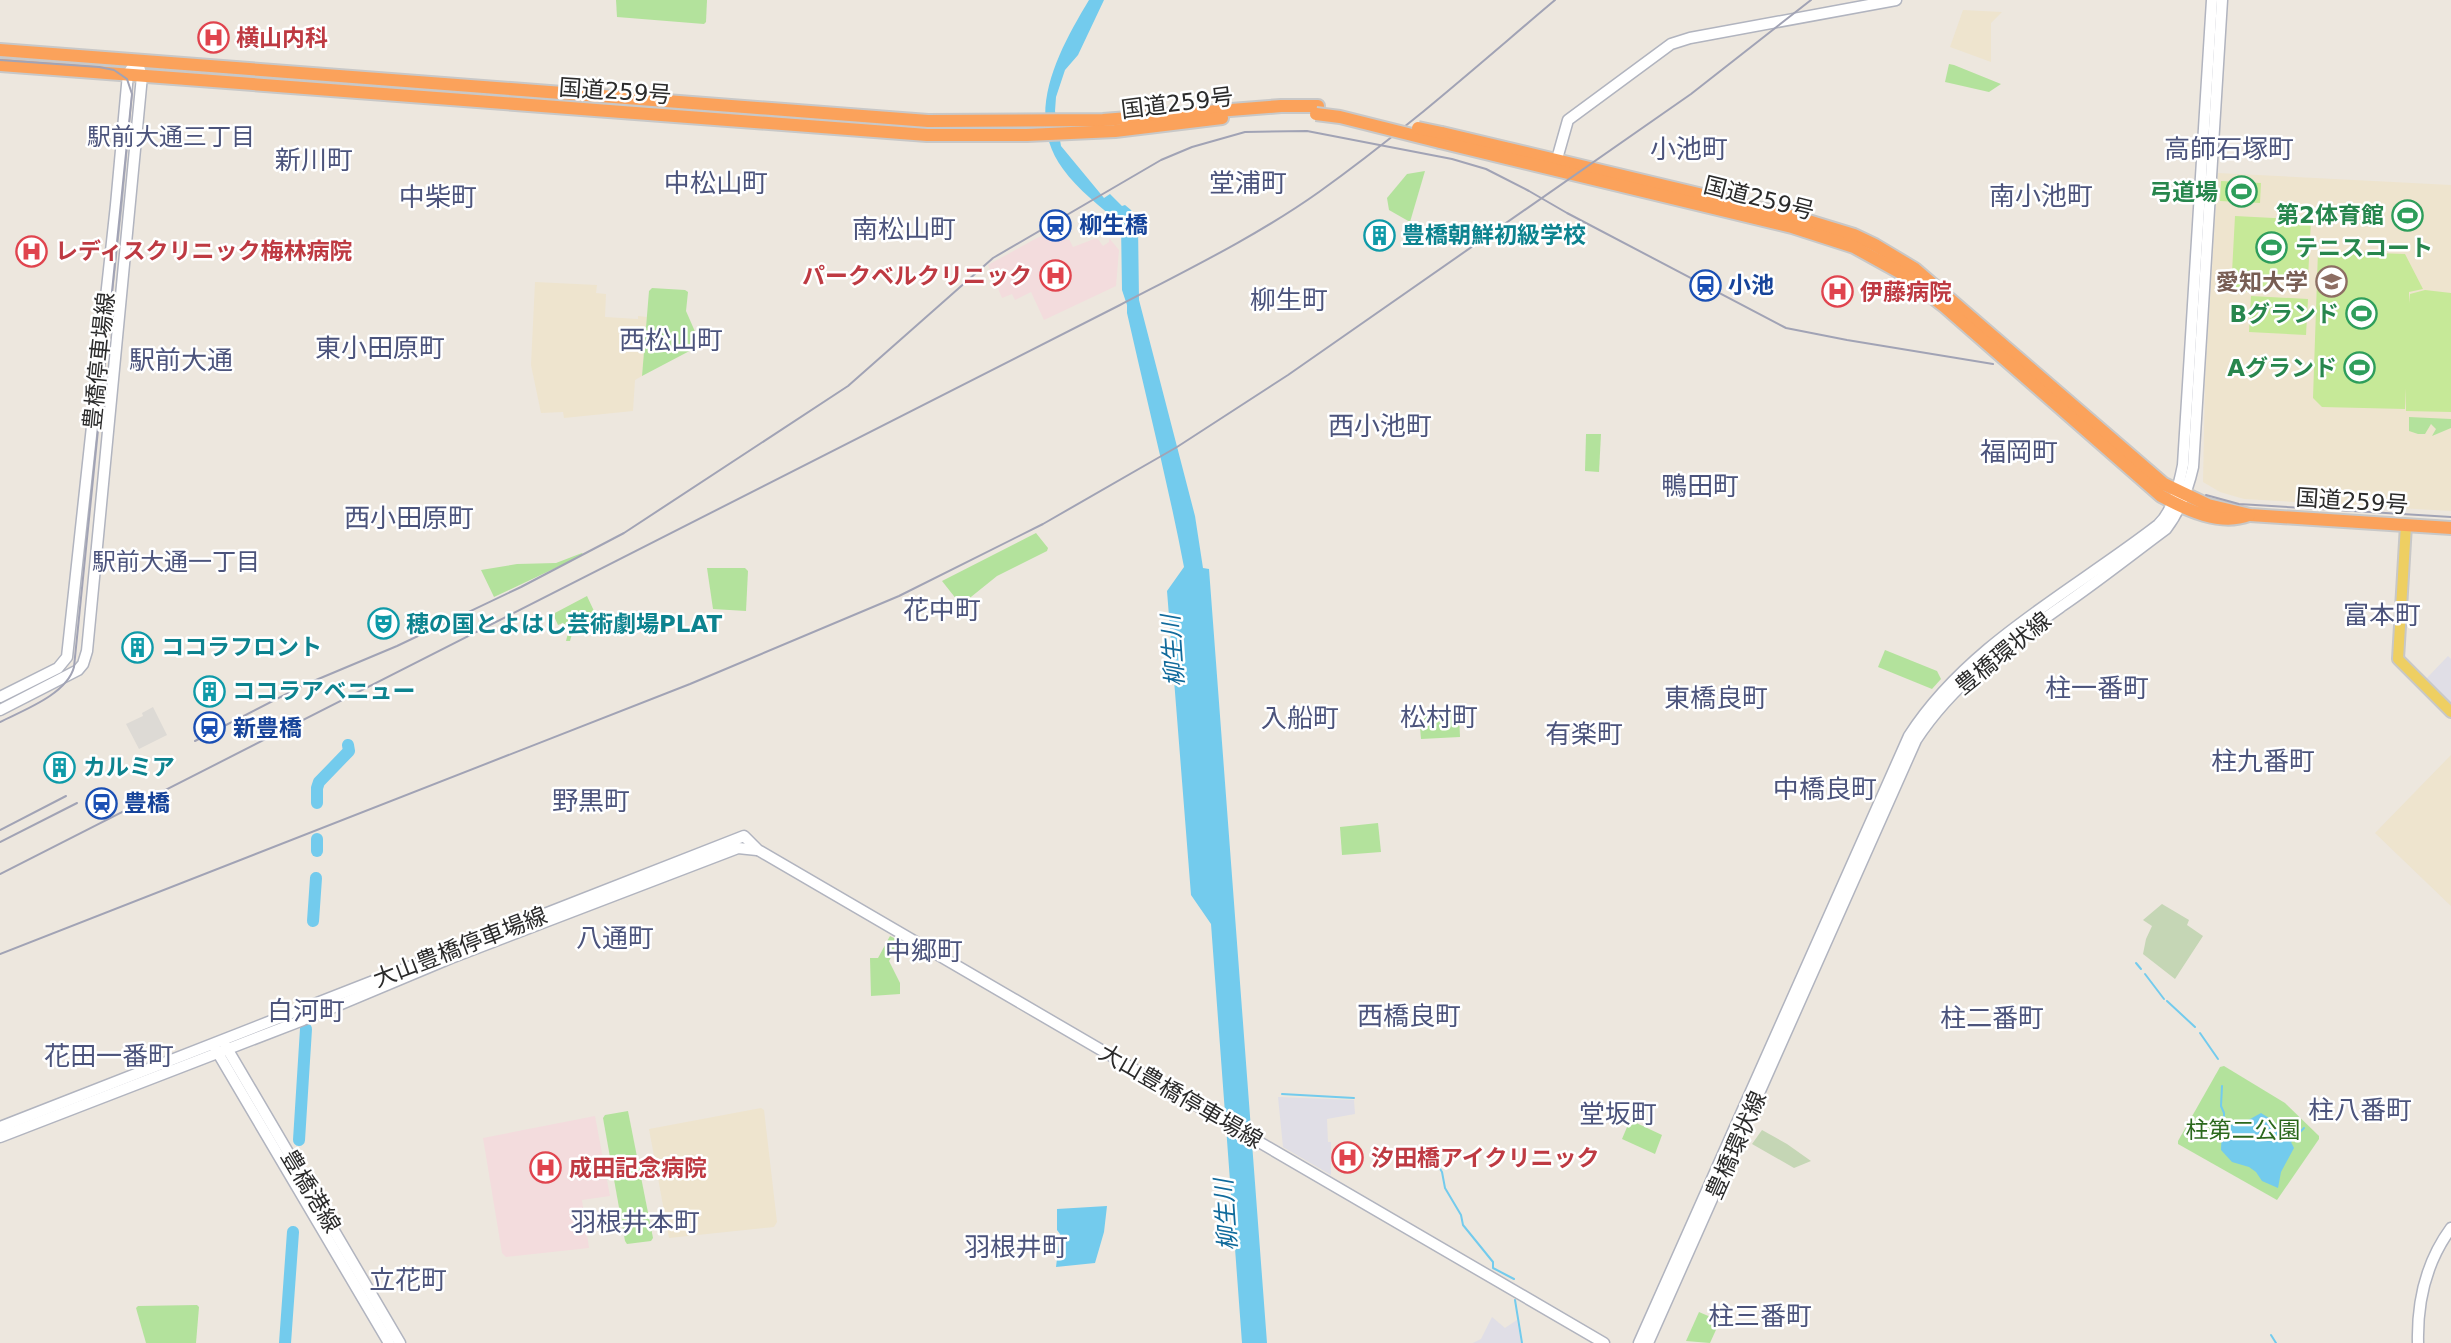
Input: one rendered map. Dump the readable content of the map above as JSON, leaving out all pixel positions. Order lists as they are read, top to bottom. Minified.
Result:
{"streets":{"highway":["国道259号"],"main road":["豊橋停車場線","豊橋環状線","大山豊橋停車場線","豊橋港線"]},"crossings":[["国道259号","豊橋停車場線"],["国道259号","豊橋環状線"],["大山豊橋停車場線","豊橋港線"]],"districts":["駅前大通三丁目","小池町","高師石塚町","新川町","中松山町","堂浦町","南小池町","中柴町","南松山町","柳生町","西松山町","東小田原町","駅前大通","西小池町","福岡町","鴨田町","西小田原町","駅前大通一丁目","花中町","富本町","柱一番町","東橋良町","松村町","入船町","有楽町","柱九番町","中橋良町","野黒町","八通町","中郷町","白河町","西橋良町","柱二番町","花田一番町","柱八番町","堂坂町","羽根井本町","羽根井町","立花町","柱三番町"],"water":["柳生川"],"parks":["柱第二公園"],"places":{"hospital":["横山内科","レディスクリニック梅林病院","パークベルクリニック","伊藤病院","汐田橋アイクリニック","成田記念病院"],"sports":["弓道場","第2体育館","テニスコート","Bグランド","Aグランド"],"station":["柳生橋","小池","新豊橋","豊橋"],"building":["豊橋朝鮮初級学校","ココラフロント","ココラアベニュー","カルミア"],"school or university":["愛知大学"],"theatre":["穂の国とよはし芸術劇場PLAT"]}}
